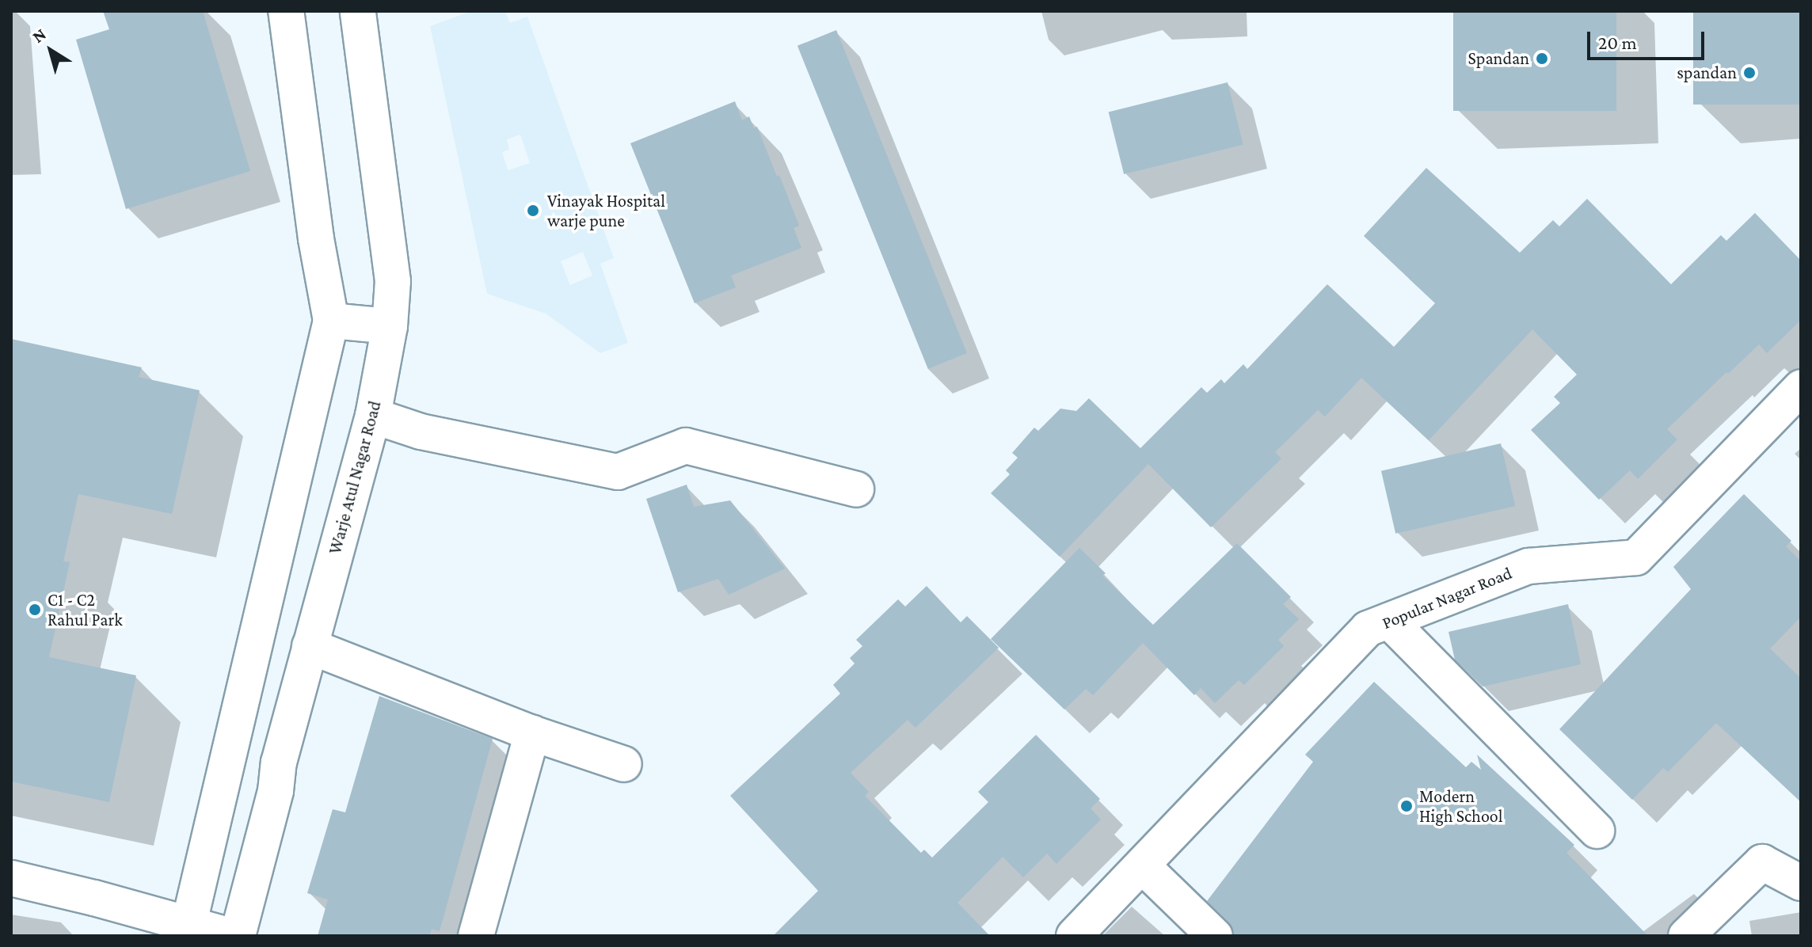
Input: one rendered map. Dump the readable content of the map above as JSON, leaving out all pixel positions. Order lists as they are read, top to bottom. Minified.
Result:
{"streets":{"street":["Warje Atul Nagar Road","Popular Nagar Road"]},"places":["Spandan","spandan","Vinayak Hospital warje pune","C1 - C2 Rahul Park","Modern High School"],"scale_bar":"20 m","north":"top left"}
